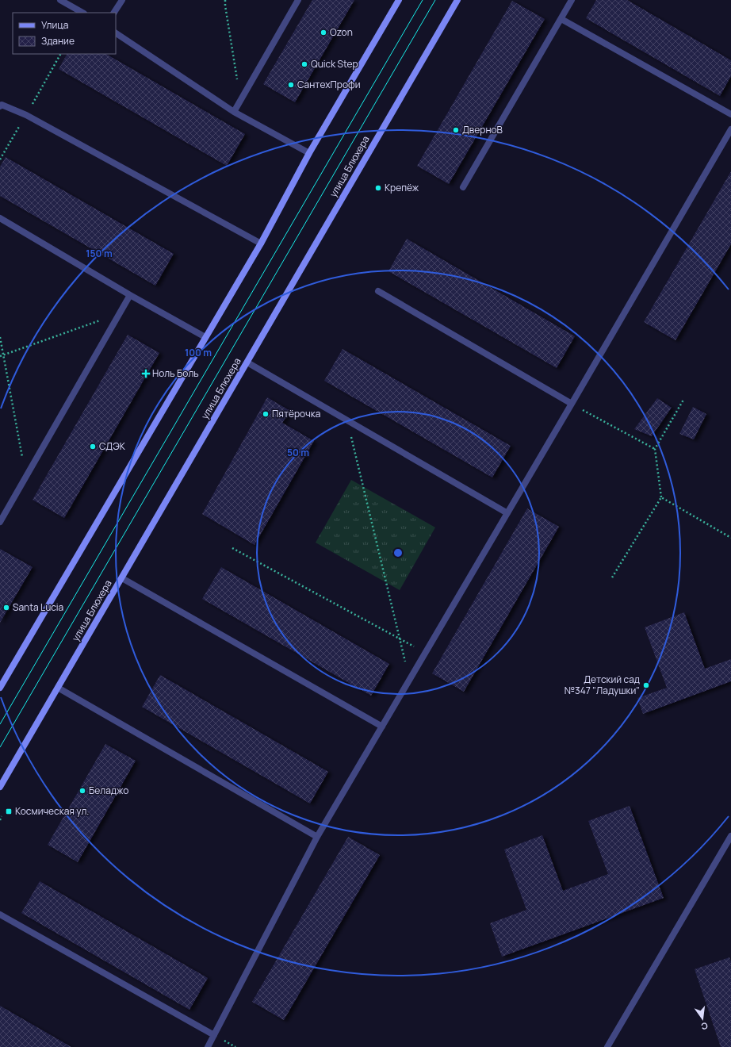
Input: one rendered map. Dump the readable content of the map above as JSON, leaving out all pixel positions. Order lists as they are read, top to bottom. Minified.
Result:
{"streets":{"street":["улица Блюхера"]},"places":{"other":["Ozon","Quick Step","СантехПрофи","ДверноВ","Крепёж","Пятёрочка","СДЭК","Santa Lucia","Детский сад №347 \"Ладушки\"","Беладжо"],"health":["Ноль Боль"],"transit":["Космическая ул."]},"legend":["Улица","Здание"],"north":"bottom","rings":["150 m","100 m","50 m"]}
